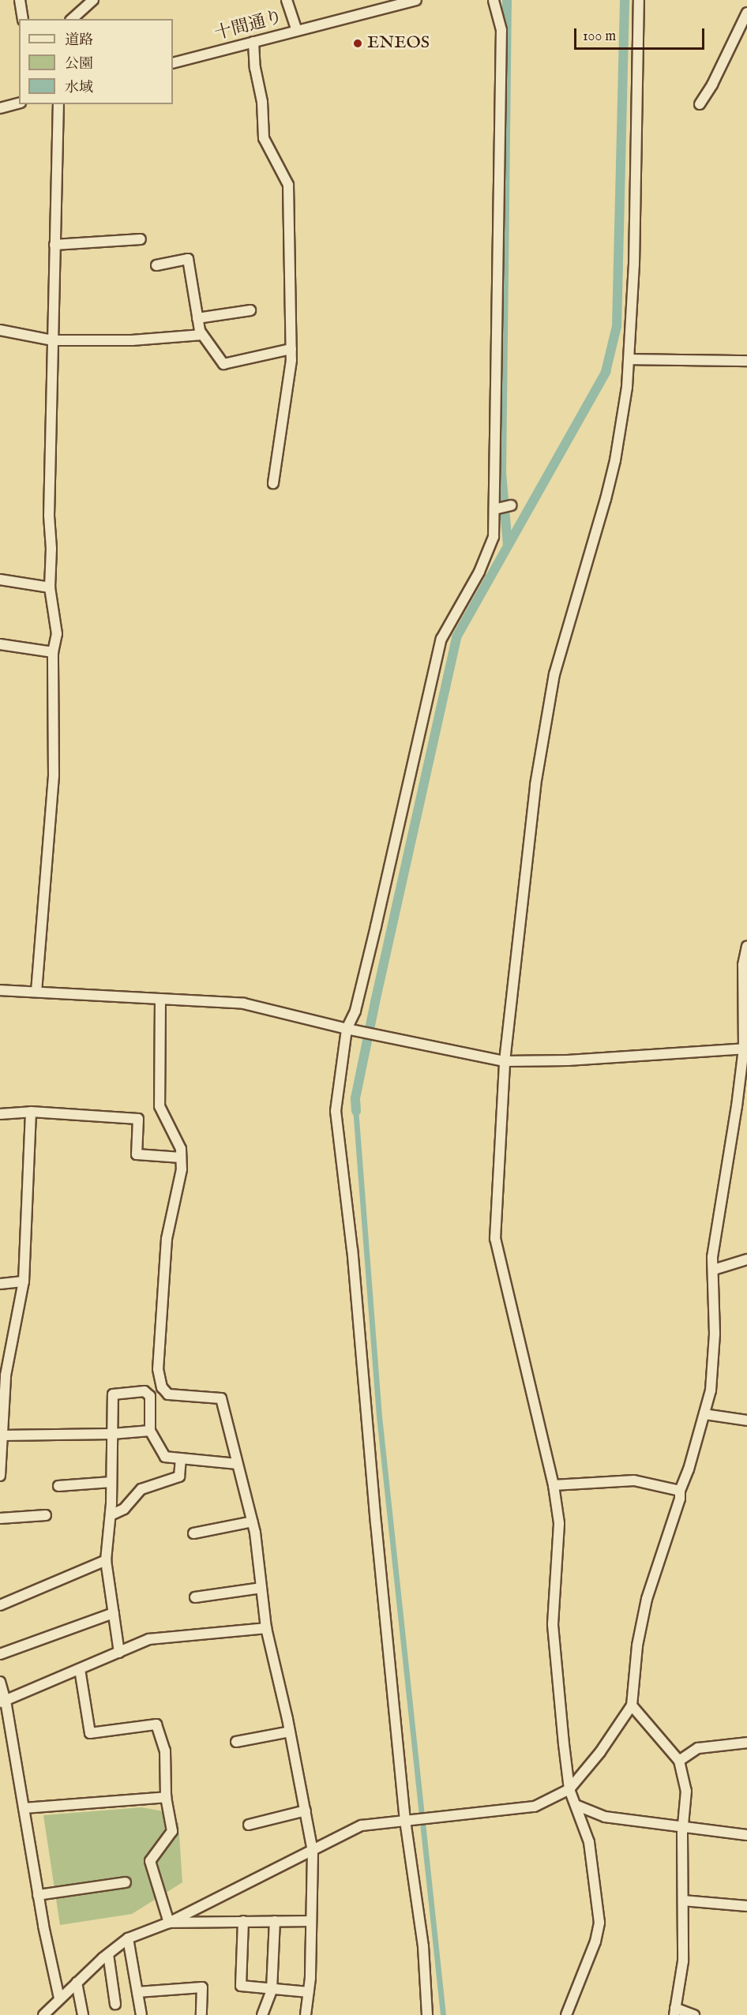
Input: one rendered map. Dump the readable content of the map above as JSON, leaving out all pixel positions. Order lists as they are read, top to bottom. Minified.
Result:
{"streets":{"street":["十間通り"]},"places":["ENEOS"],"legend":["道路","公園","水域"],"scale_bar":"100 m"}
